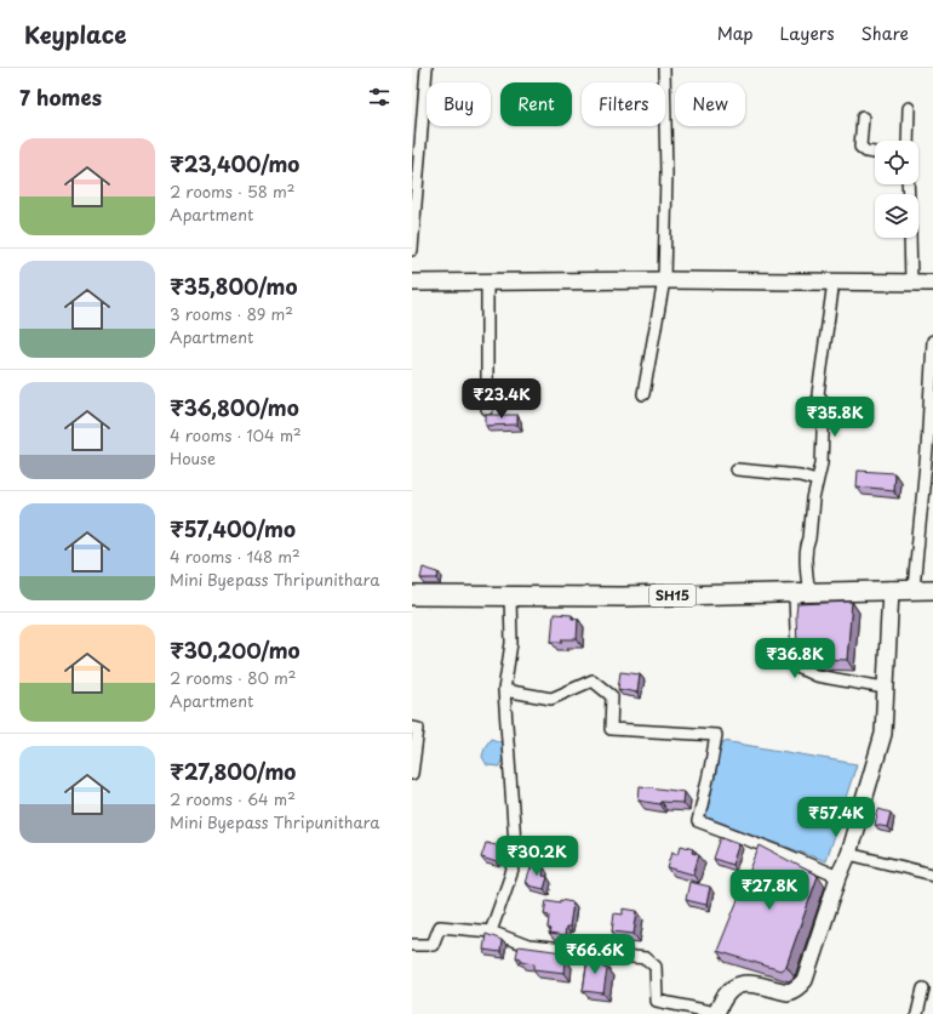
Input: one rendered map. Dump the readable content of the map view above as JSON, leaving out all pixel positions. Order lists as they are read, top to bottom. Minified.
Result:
{"streets":{"main road":["SH15"]},"page":{"header":"Keyplace","nav":["Map","Layers","Share"],"heading":"7 homes","chip":["Buy","Rent","Filters","New"],"list":[{"name":"₹23,400/mo","note":"2 rooms · 58 m² · Apartment"},{"name":"₹35,800/mo","note":"3 rooms · 89 m² · Apartment"},{"name":"₹36,800/mo","note":"4 rooms · 104 m² · House"},{"name":"₹57,400/mo","note":"4 rooms · 148 m² · Mini Byepass Thripunithara"},{"name":"₹30,200/mo","note":"2 rooms · 80 m² · Apartment"},{"name":"₹27,800/mo","note":"2 rooms · 64 m² · Mini Byepass Thripunithara"}],"price":["₹23.4K","₹35.8K","₹36.8K","₹57.4K","₹30.2K","₹27.8K","₹66.6K"]}}
